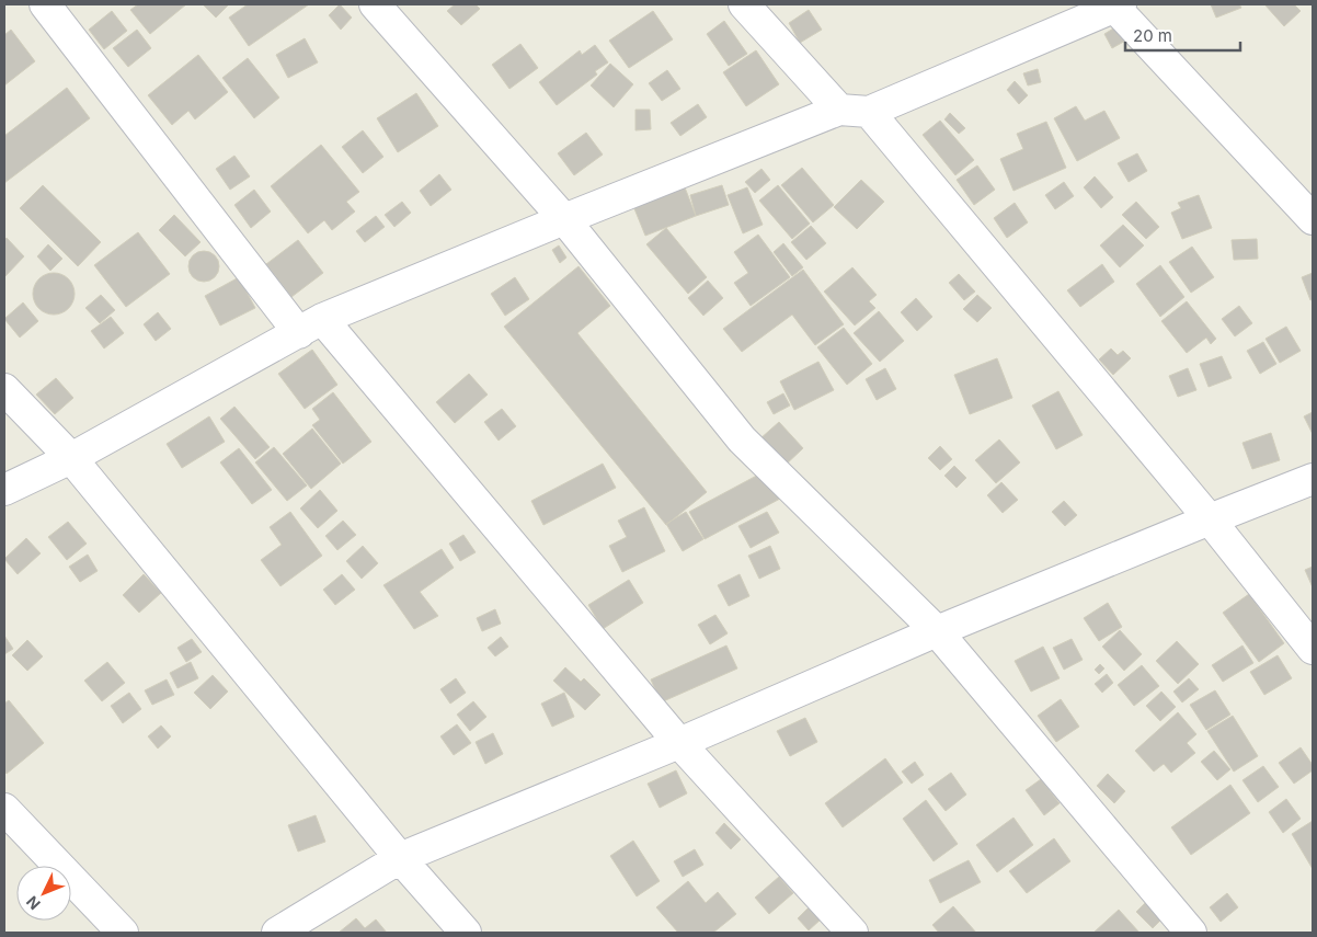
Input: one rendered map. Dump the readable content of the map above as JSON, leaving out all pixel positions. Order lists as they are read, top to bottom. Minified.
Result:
{"scale_bar":"20 m","north":"bottom left"}
